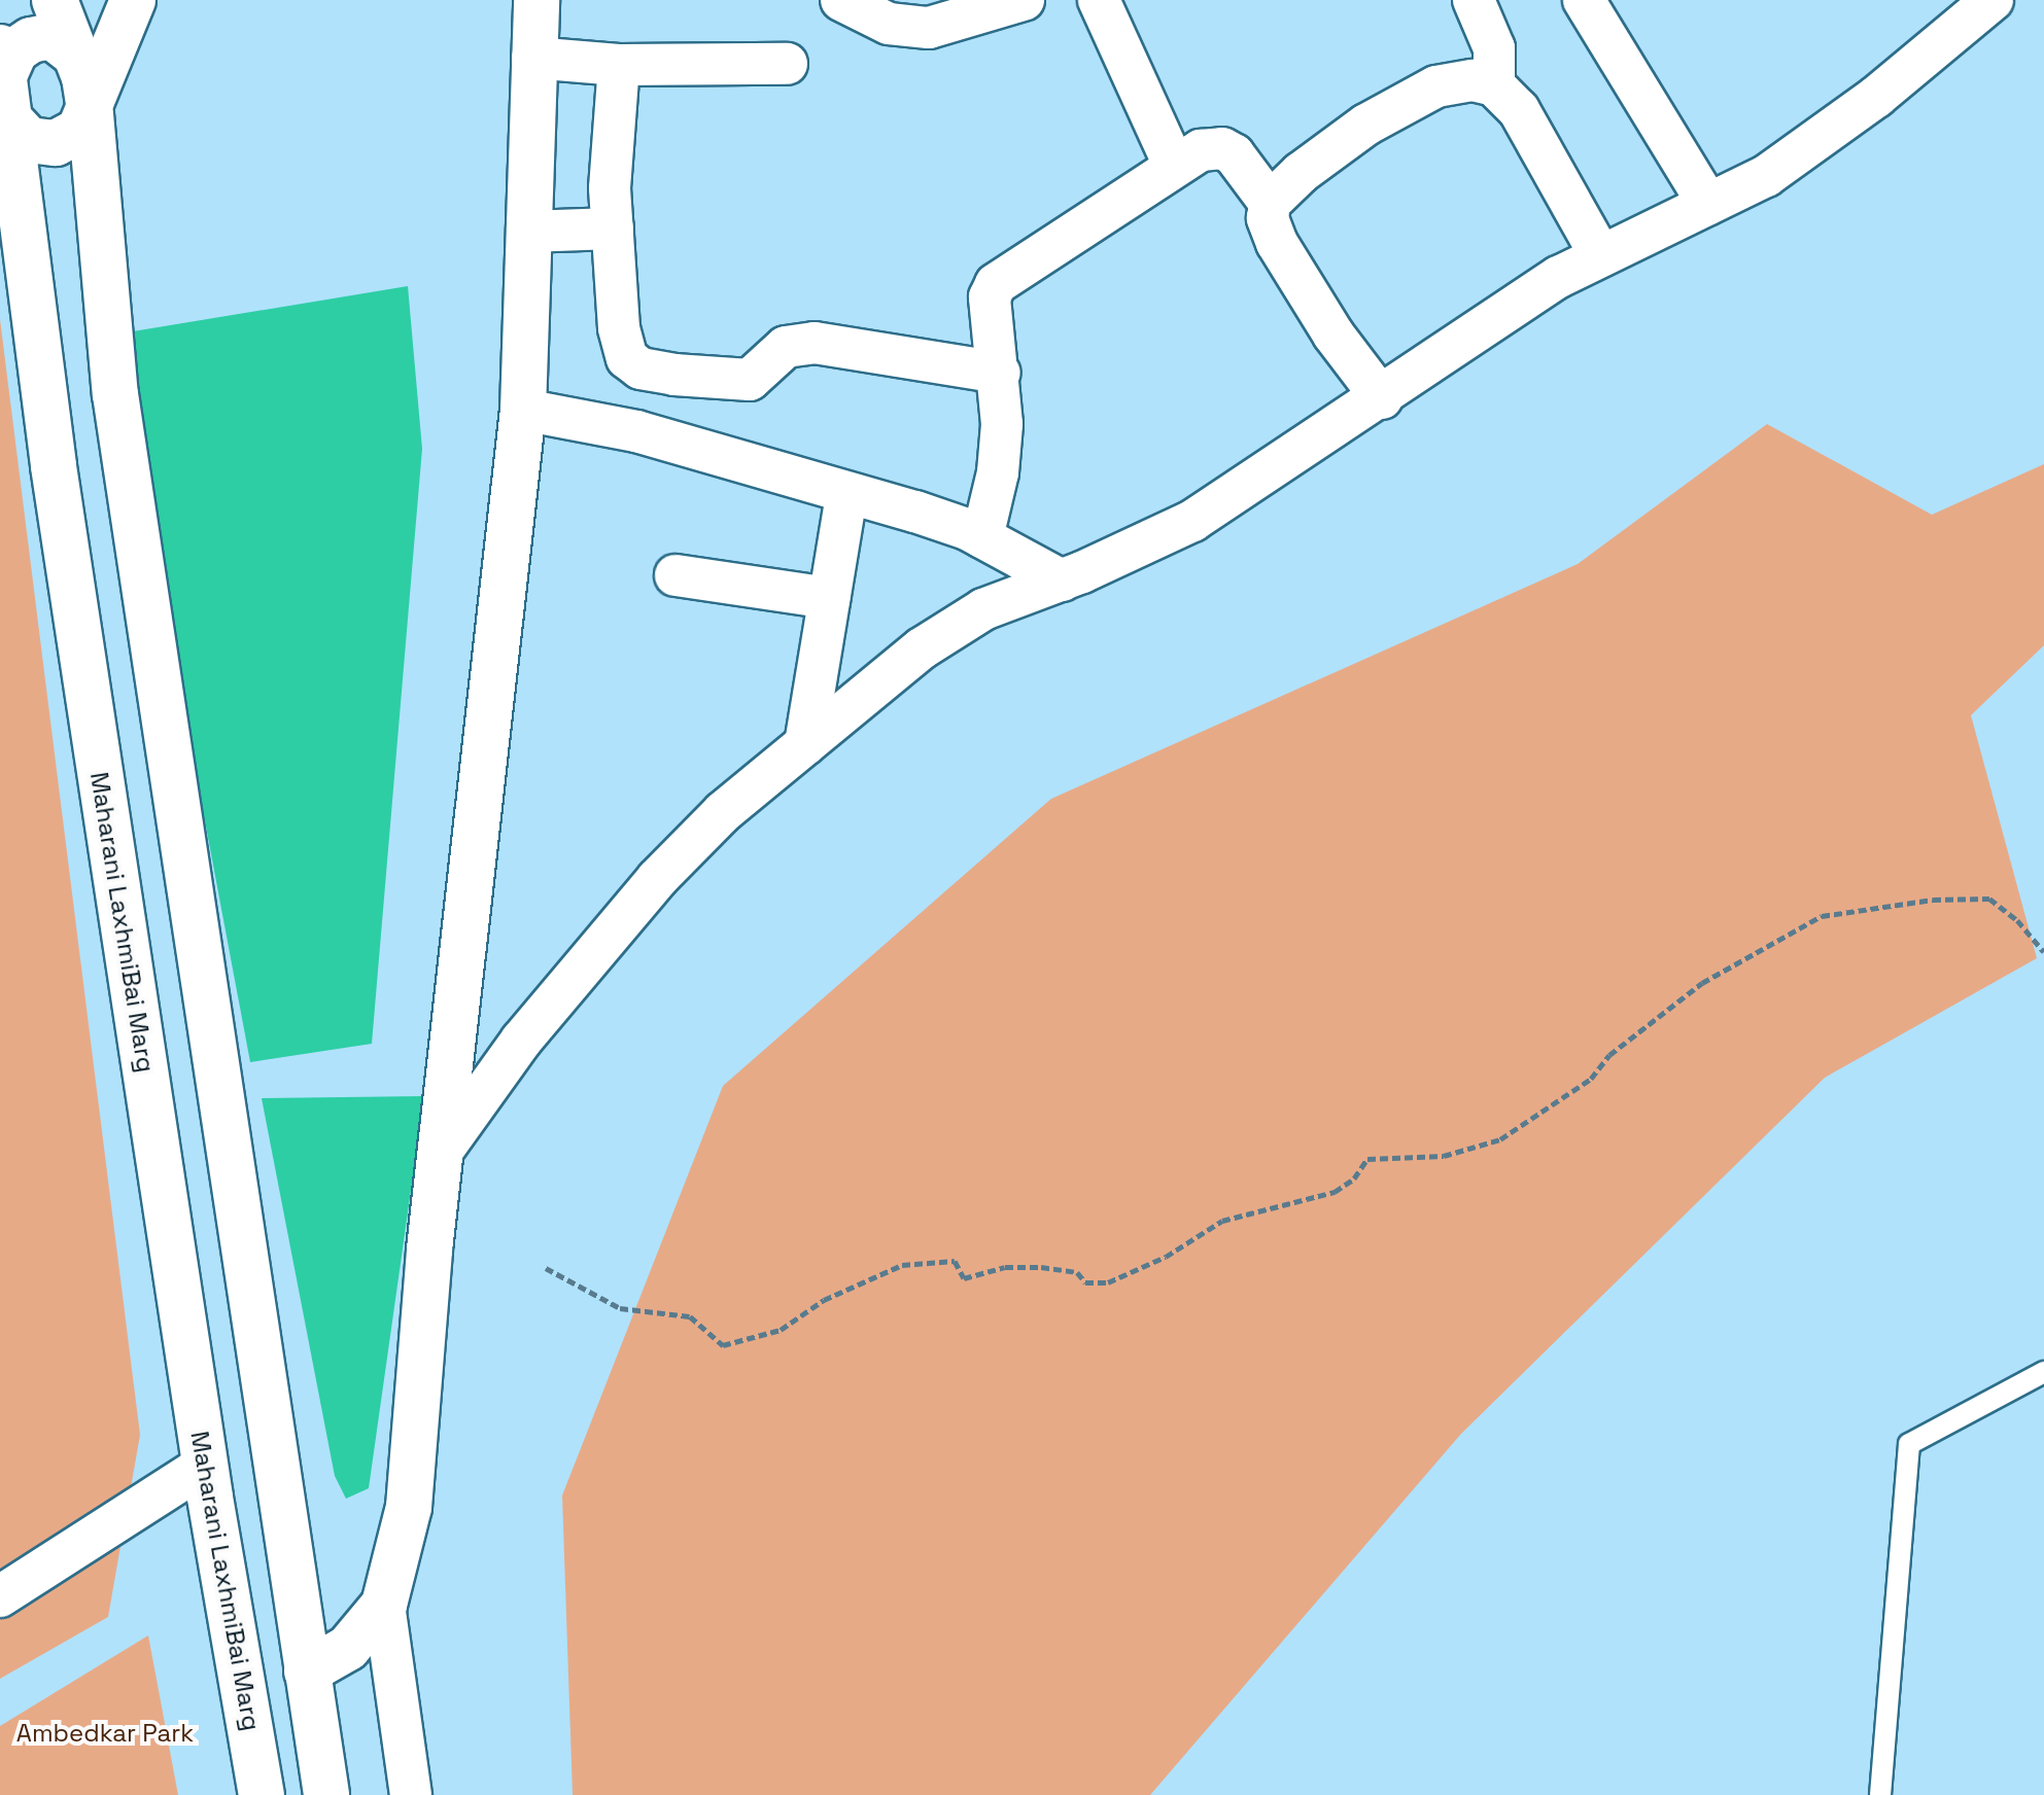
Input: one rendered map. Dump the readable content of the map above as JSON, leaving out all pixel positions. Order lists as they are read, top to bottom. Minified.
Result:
{"streets":{"main road":["Maharani LaxhmiBai Marg"]},"parks":["Ambedkar Park"]}
